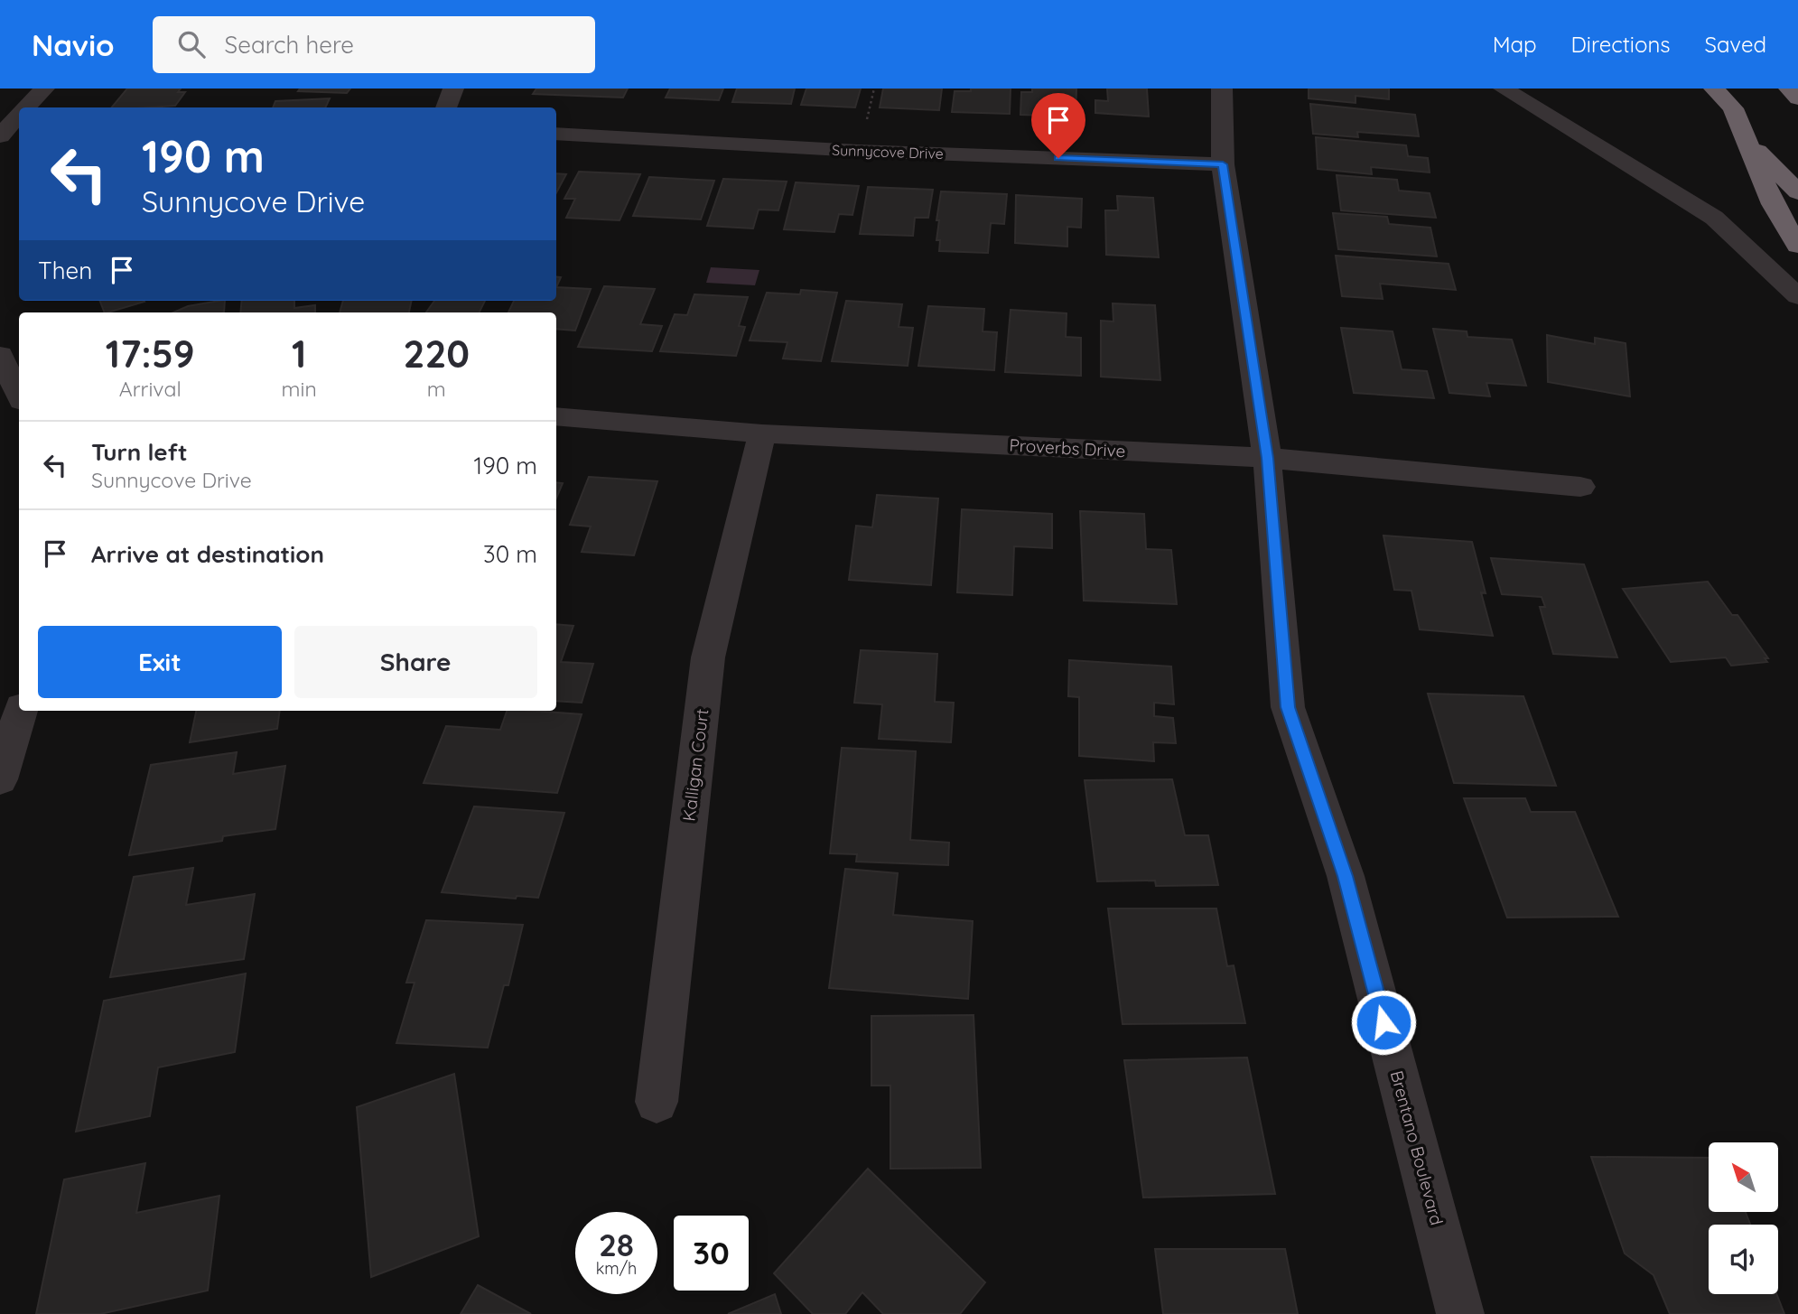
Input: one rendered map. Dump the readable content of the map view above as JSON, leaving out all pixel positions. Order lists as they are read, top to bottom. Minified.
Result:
{"streets":{"street":["Sunnycove Drive","Proverbs Drive","Kalligan Court","Brentano Boulevard"]},"crossings":[["Sunnycove Drive","Brentano Boulevard"],["Proverbs Drive","Kalligan Court"],["Proverbs Drive","Brentano Boulevard"]],"north":"top left","page":{"header":"Navio","search":"Search here","nav":["Map","Directions","Saved"],"turn":["190 m","Sunnycove Drive"],"then":"Then","eta":["17:59","Arrival","1","min","220","m"],"list":[{"name":"Turn left","note":"Sunnycove Drive","value":"190 m"},{"name":"Arrive at destination","value":"30 m"}],"buttons":["Exit","Share"],"speed":"28 km/h","limit":"30"}}
